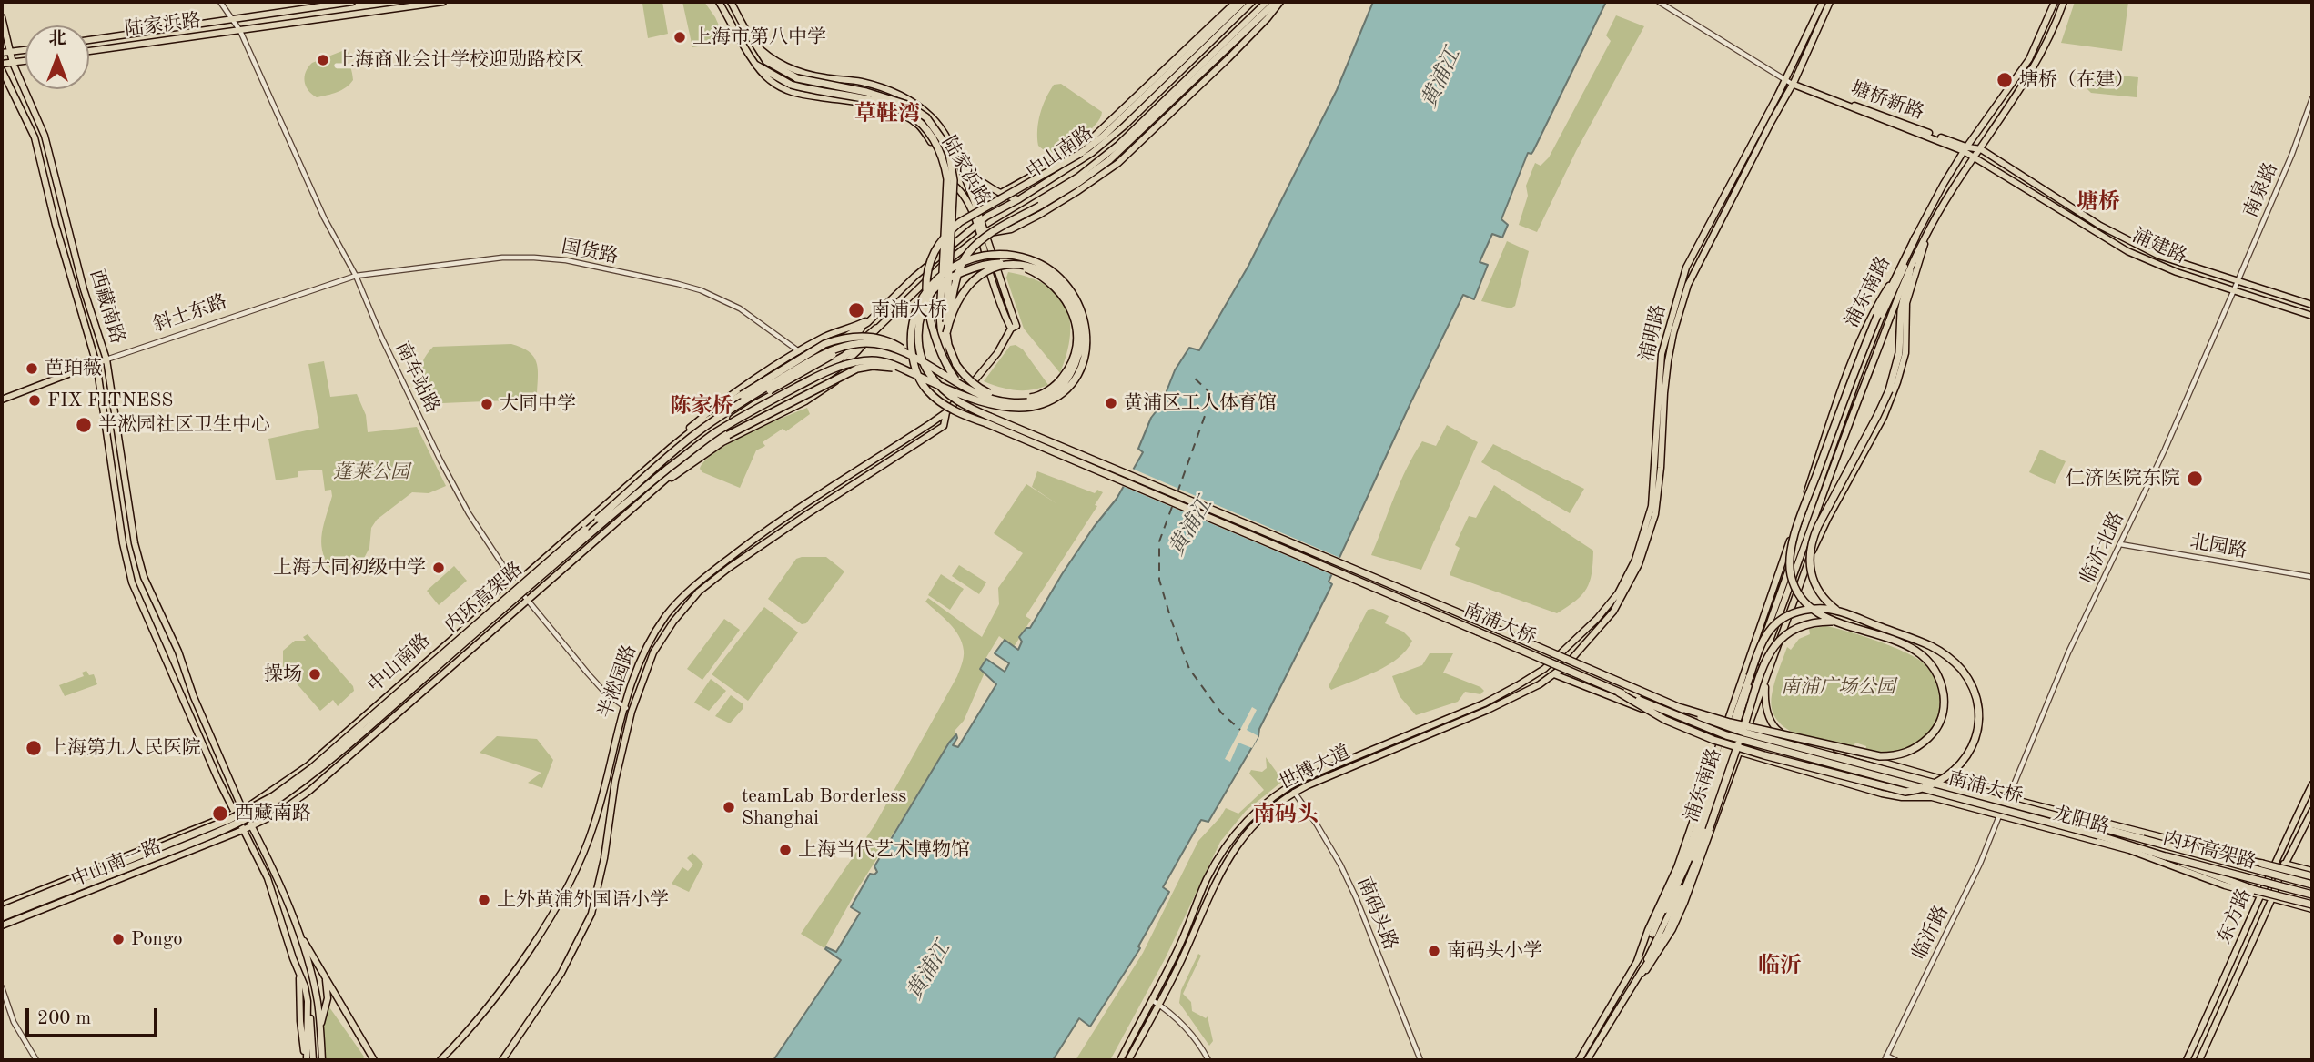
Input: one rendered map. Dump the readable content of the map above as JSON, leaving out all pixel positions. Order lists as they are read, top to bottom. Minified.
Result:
{"streets":{"highway":["内环高架路","南浦大桥"],"main road":["陆家浜路","塘桥新路","中山南路","浦建路","浦东南路","西藏南路","斜土东路","浦明路","半淞园路","世博大道","龙阳路","中山南一路","东方路"],"street":["南泉路","国货路","南车站路","北园路","临沂北路","南码头路","临沂路"]},"crossings":[["陆家浜路","中山南路"],["陆家浜路","南车站路"],["陆家浜路","半淞园路"],["塘桥新路","浦建路"],["塘桥新路","浦东南路"],["塘桥新路","浦明路"],["中山南路","国货路"],["中山南路","西藏南路"],["中山南路","南车站路"],["中山南路","中山南一路"],["南泉路","浦建路"],["南泉路","临沂北路"],["浦建路","浦东南路"],["浦建路","临沂北路"],["国货路","斜土东路"],["国货路","南车站路"],["浦东南路","龙阳路"],["西藏南路","斜土东路"],["西藏南路","中山南一路"],["斜土东路","南车站路"],["浦明路","世博大道"],["南车站路","半淞园路"],["北园路","临沂北路"],["临沂北路","龙阳路"],["临沂北路","临沂路"],["内环高架路","南浦大桥"],["内环高架路","龙阳路"],["世博大道","南码头路"],["龙阳路","东方路"],["龙阳路","临沂路"]],"districts":["草鞋湾","塘桥","陈家桥","南码头","临沂"],"water":["黄浦江"],"parks":["蓬莱公园","南浦广场公园"],"places":["上海市第八中学","上海商业会计学校迎勋路校区","塘桥（在建）","南浦大桥","芭珀薇","FIX FITNESS","黄浦区工人体育馆","大同中学","半淞园社区卫生中心","仁济医院东院","上海大同初级中学","操场","上海第九人民医院","teamLab Borderless Shanghai","西藏南路","上海当代艺术博物馆","上外黄浦外国语小学","Pongo","南码头小学"],"scale_bar":"200 m","north":"top"}
